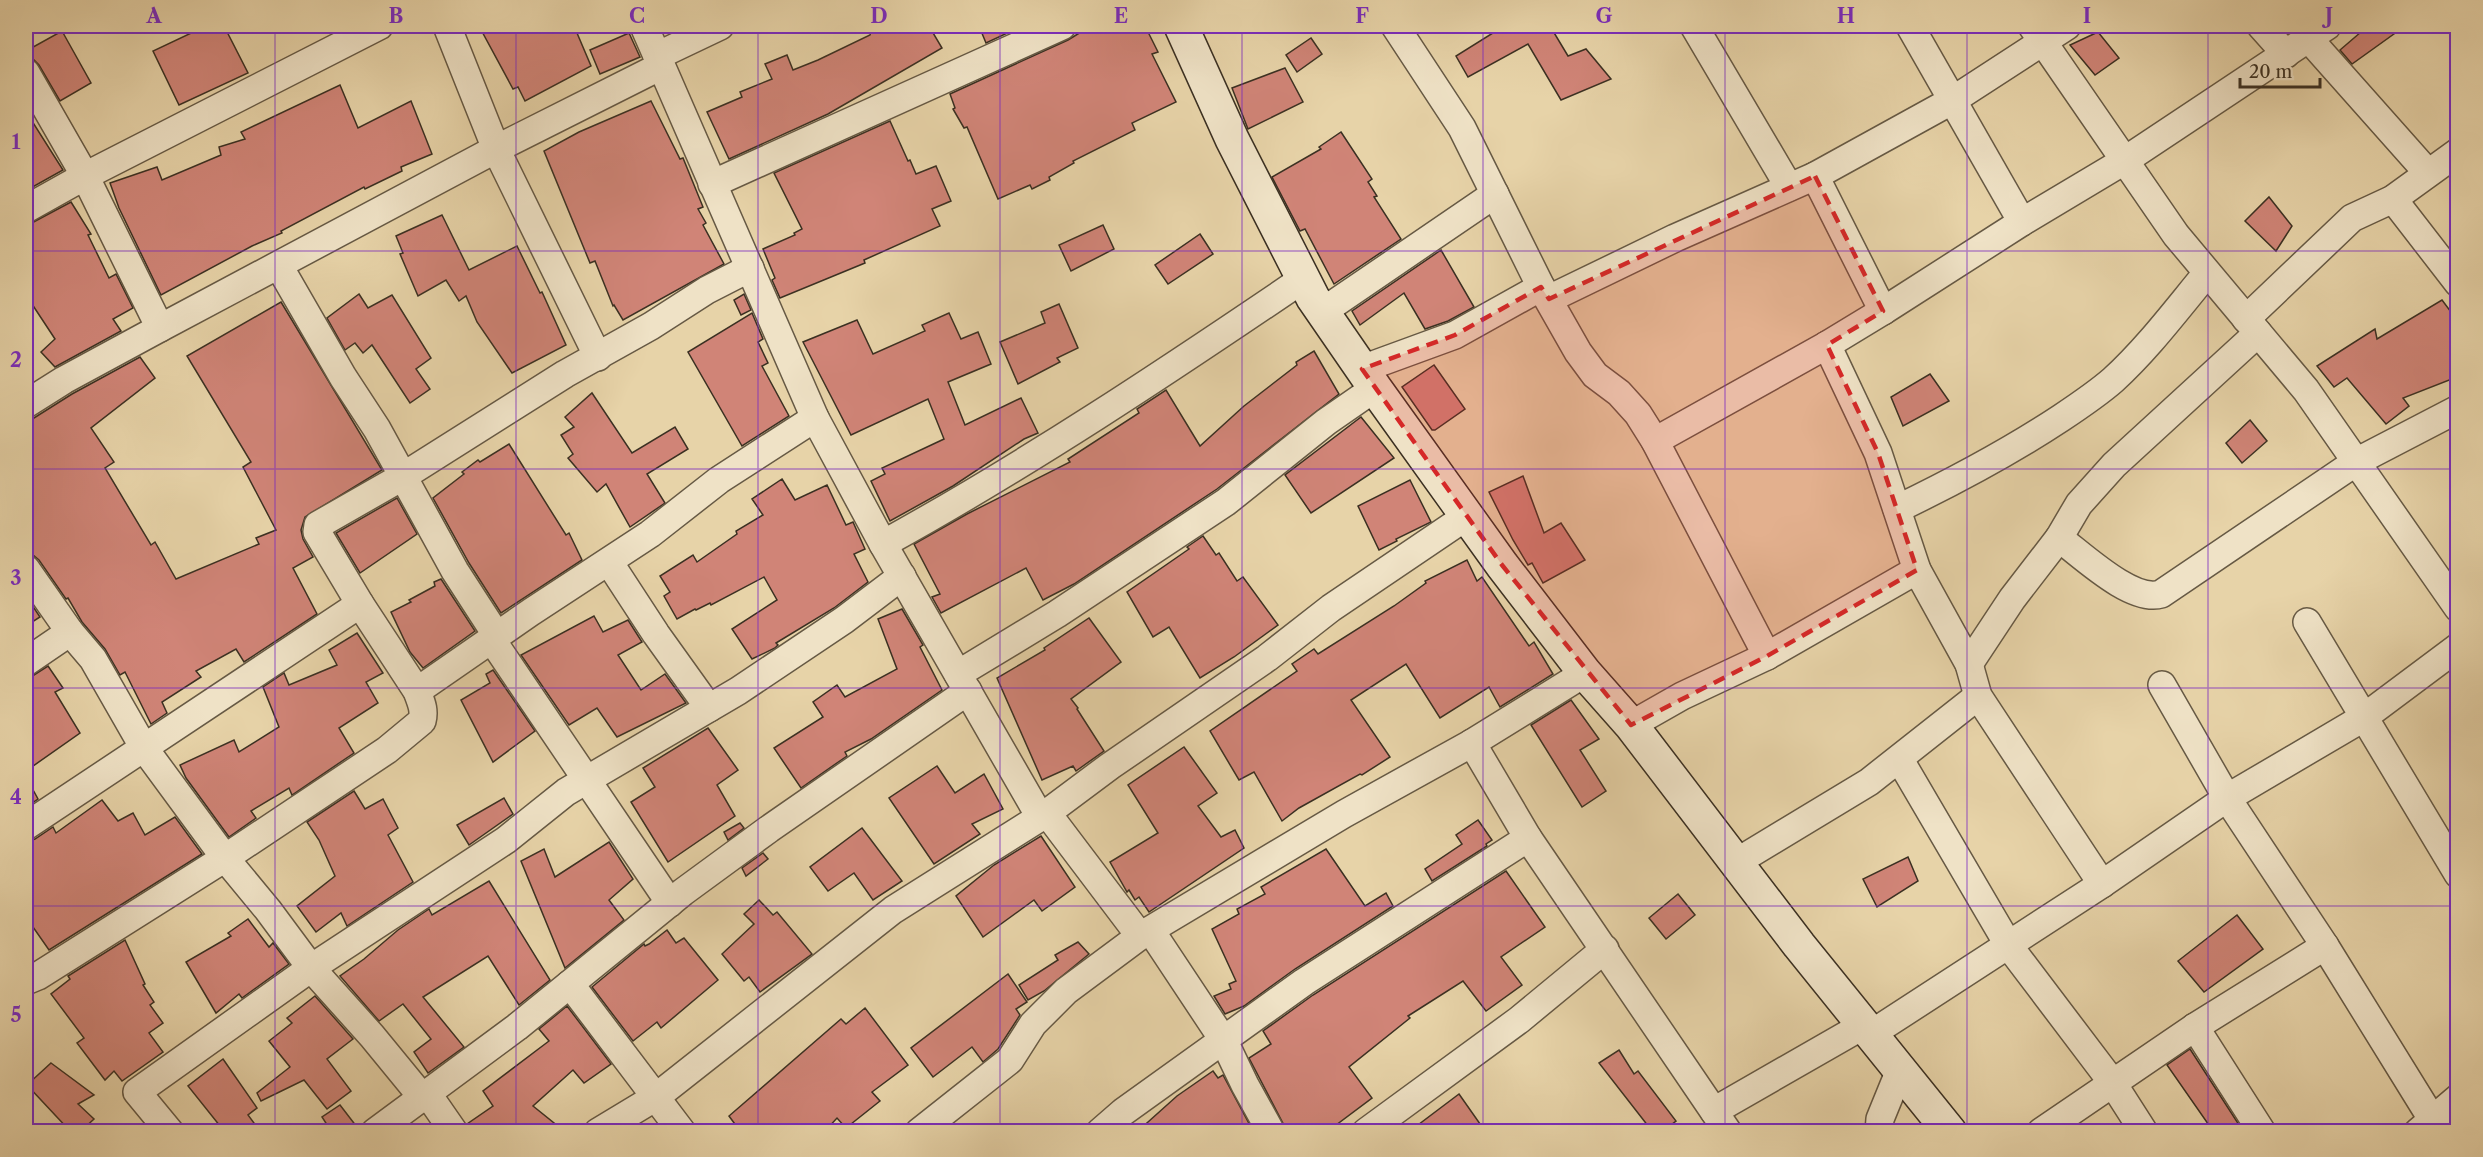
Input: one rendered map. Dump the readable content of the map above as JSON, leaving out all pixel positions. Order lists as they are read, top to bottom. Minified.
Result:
{"scale_bar":"20 m","grid":{"columns":["A","B","C","D","E","F","G","H","I","J"],"rows":["1","2","3","4","5"]}}
